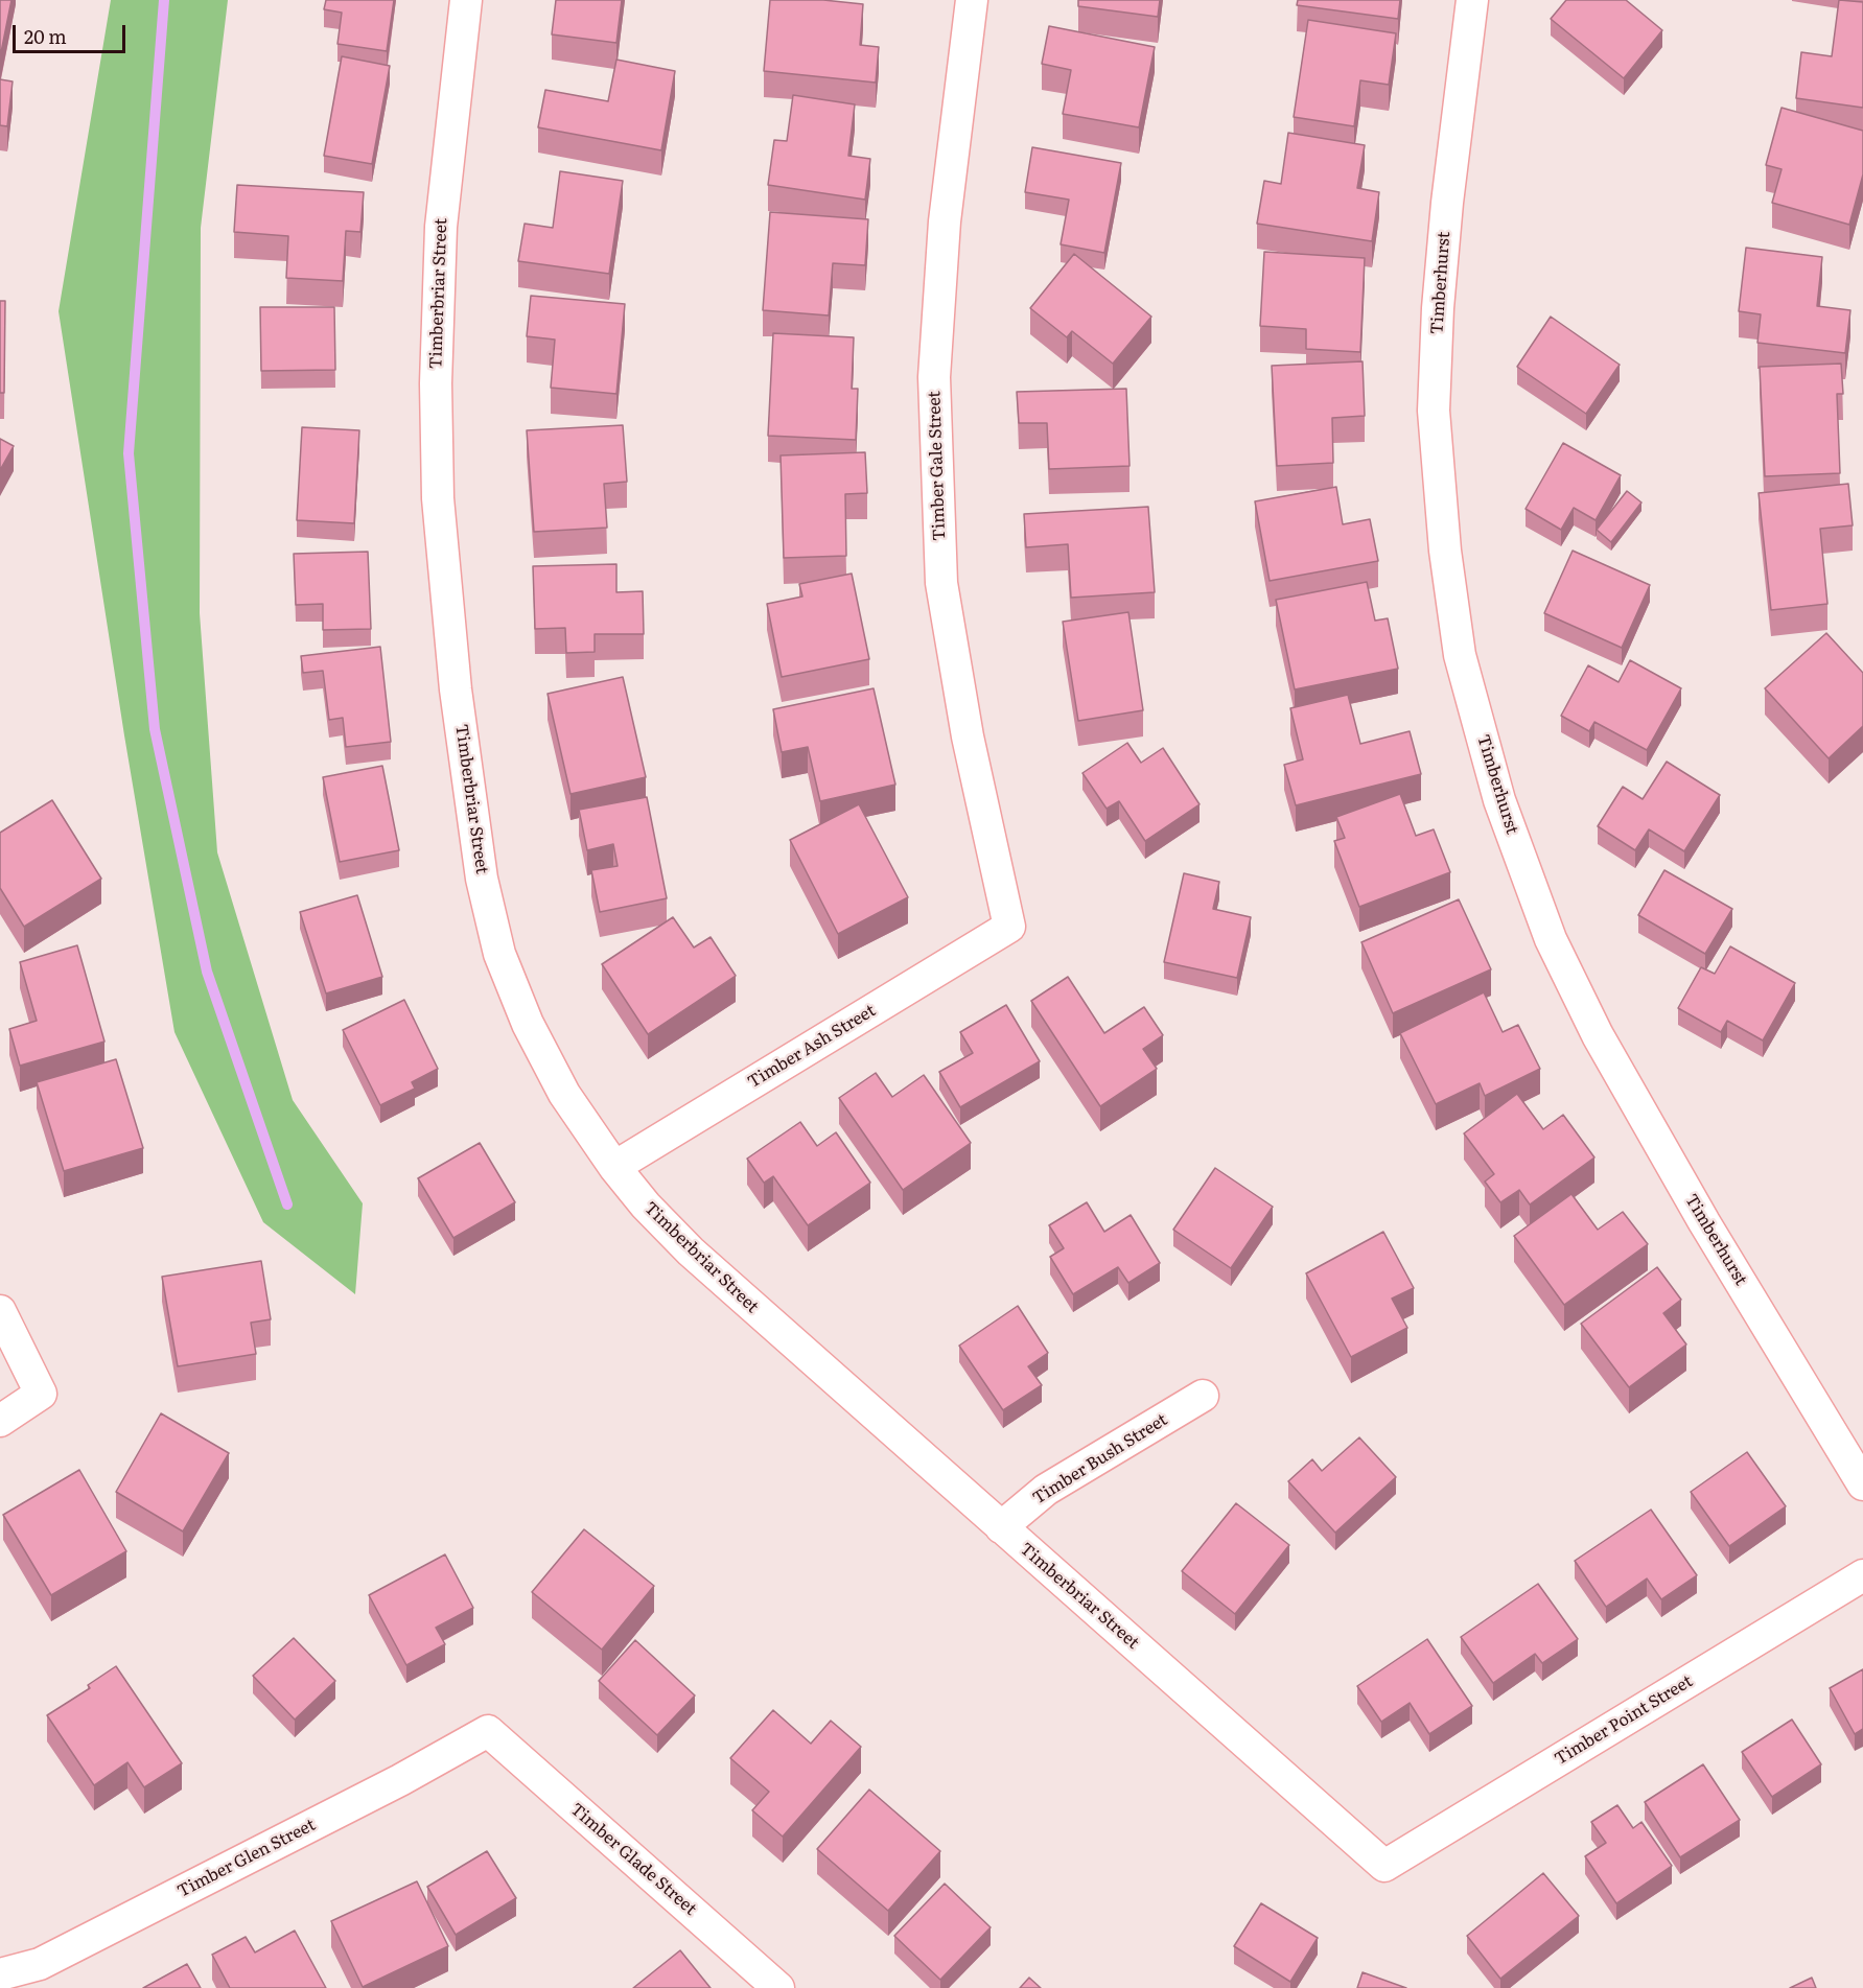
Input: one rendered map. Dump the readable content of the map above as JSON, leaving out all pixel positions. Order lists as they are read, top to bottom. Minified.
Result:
{"streets":{"street":["Timberhurst","Timberbriar Street","Timber Gale Street","Timber Ash Street","Timber Bush Street","Timber Point Street","Timber Glen Street","Timber Glade Street"]},"crossings":[["Timberbriar Street","Timber Ash Street"],["Timberbriar Street","Timber Bush Street"],["Timberbriar Street","Timber Point Street"],["Timber Gale Street","Timber Ash Street"],["Timber Glen Street","Timber Glade Street"]],"scale_bar":"20 m"}
